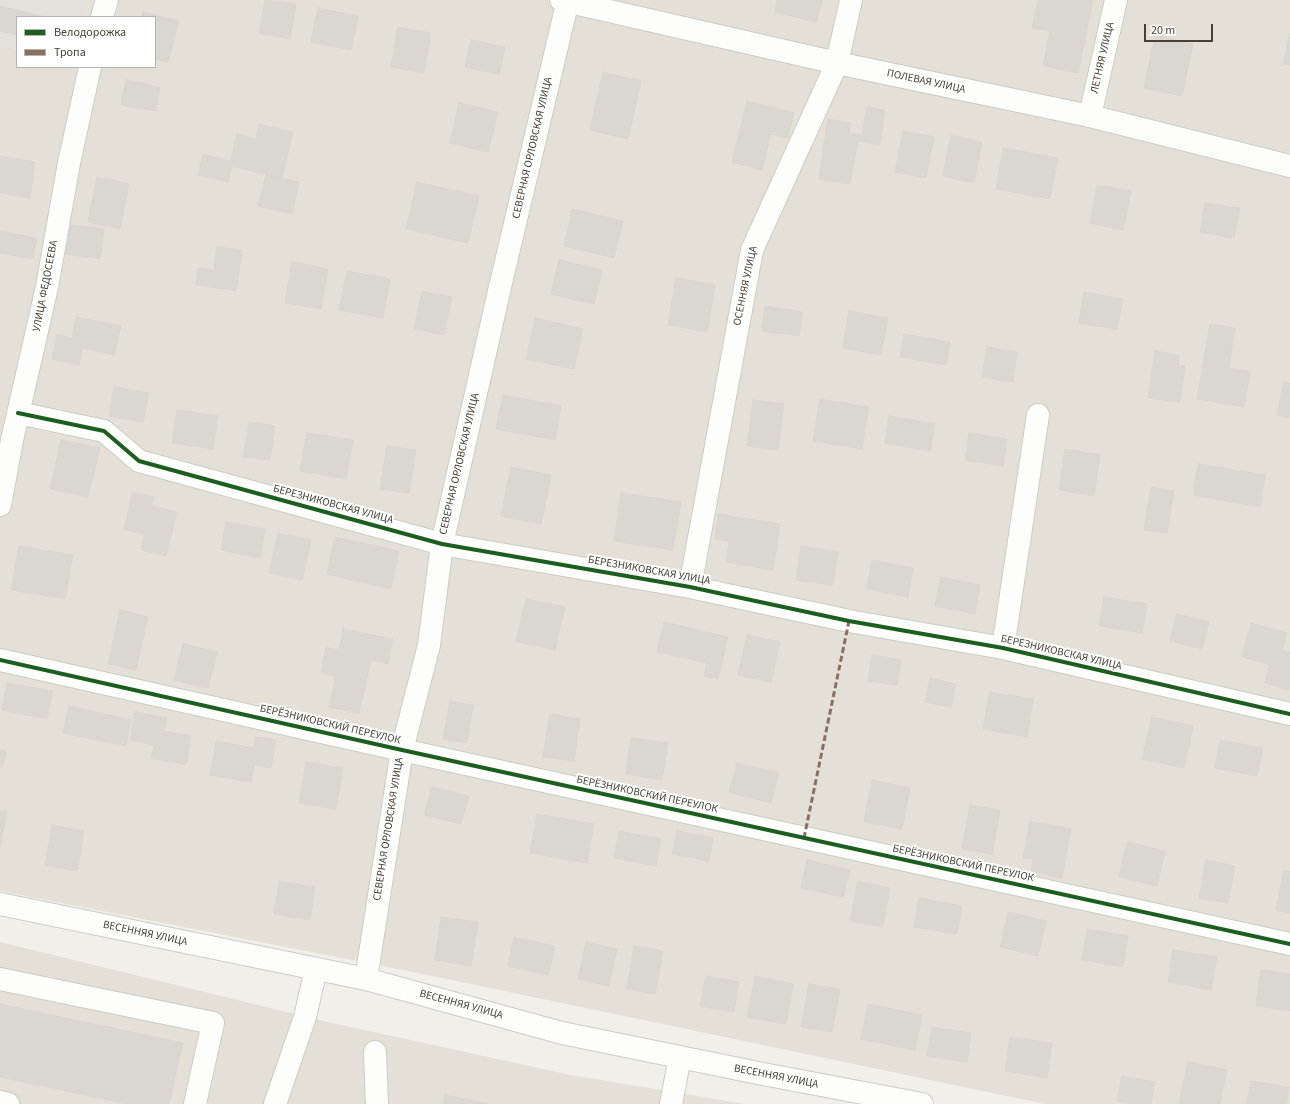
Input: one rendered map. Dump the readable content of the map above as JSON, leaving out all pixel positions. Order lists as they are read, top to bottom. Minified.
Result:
{"streets":{"street":["ЛЕТНЯЯ УЛИЦА","ПОЛЕВАЯ УЛИЦА","СЕВЕРНАЯ ОРЛОВСКАЯ УЛИЦА","УЛИЦА ФЕДОСЕЕВА","ОСЕННЯЯ УЛИЦА","БЕРЕЗНИКОВСКАЯ УЛИЦА","БЕРЁЗНИКОВСКИЙ ПЕРЕУЛОК","ВЕСЕННЯЯ УЛИЦА"]},"crossings":[["ЛЕТНЯЯ УЛИЦА","ПОЛЕВАЯ УЛИЦА"],["ПОЛЕВАЯ УЛИЦА","СЕВЕРНАЯ ОРЛОВСКАЯ УЛИЦА"],["ПОЛЕВАЯ УЛИЦА","ОСЕННЯЯ УЛИЦА"],["СЕВЕРНАЯ ОРЛОВСКАЯ УЛИЦА","БЕРЕЗНИКОВСКАЯ УЛИЦА"],["СЕВЕРНАЯ ОРЛОВСКАЯ УЛИЦА","БЕРЁЗНИКОВСКИЙ ПЕРЕУЛОК"],["СЕВЕРНАЯ ОРЛОВСКАЯ УЛИЦА","ВЕСЕННЯЯ УЛИЦА"],["УЛИЦА ФЕДОСЕЕВА","БЕРЕЗНИКОВСКАЯ УЛИЦА"],["ОСЕННЯЯ УЛИЦА","БЕРЕЗНИКОВСКАЯ УЛИЦА"]],"legend":["Велодорожка","Тропа"],"scale_bar":"20 m"}
